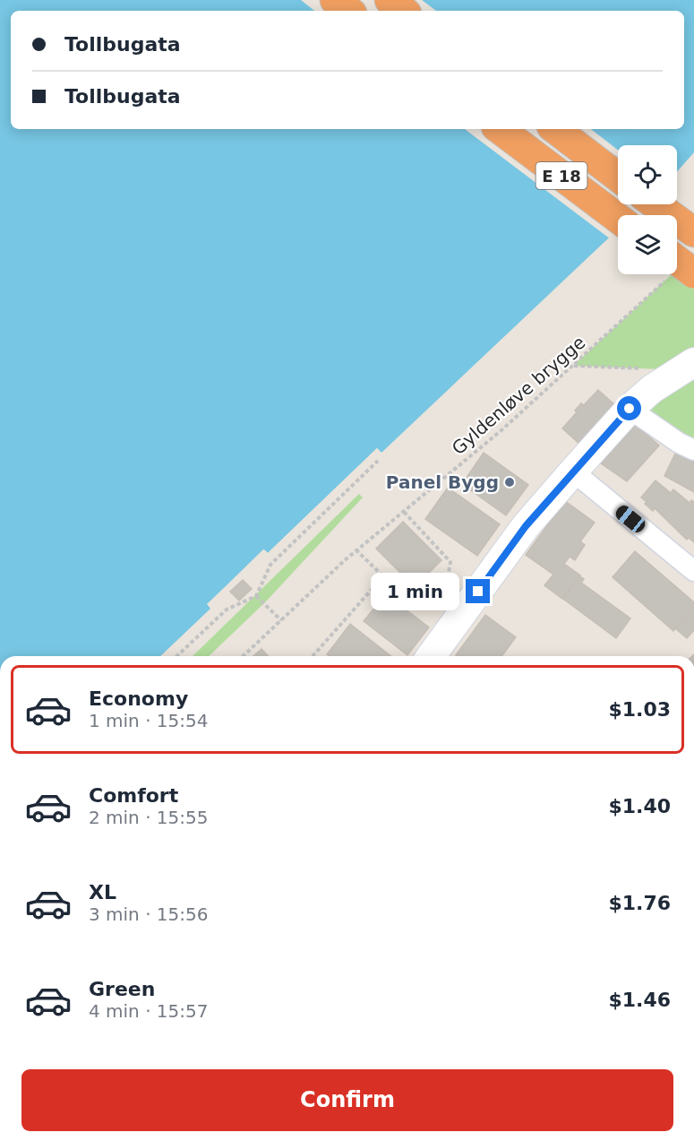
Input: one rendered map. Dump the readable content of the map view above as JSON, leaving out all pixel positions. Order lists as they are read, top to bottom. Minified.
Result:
{"streets":{"highway":["E 18"],"path":["Gyldenløve brygge"]},"places":["Panel Bygg"],"page":{"banner":["Tollbugata","Tollbugata"],"bubble":"1 min","list":[{"name":"Economy","note":"1 min · 15:54","value":"$1.03"},{"name":"Comfort","note":"2 min · 15:55","value":"$1.40"},{"name":"XL","note":"3 min · 15:56","value":"$1.76"},{"name":"Green","note":"4 min · 15:57","value":"$1.46"}],"buttons":"Confirm"}}
